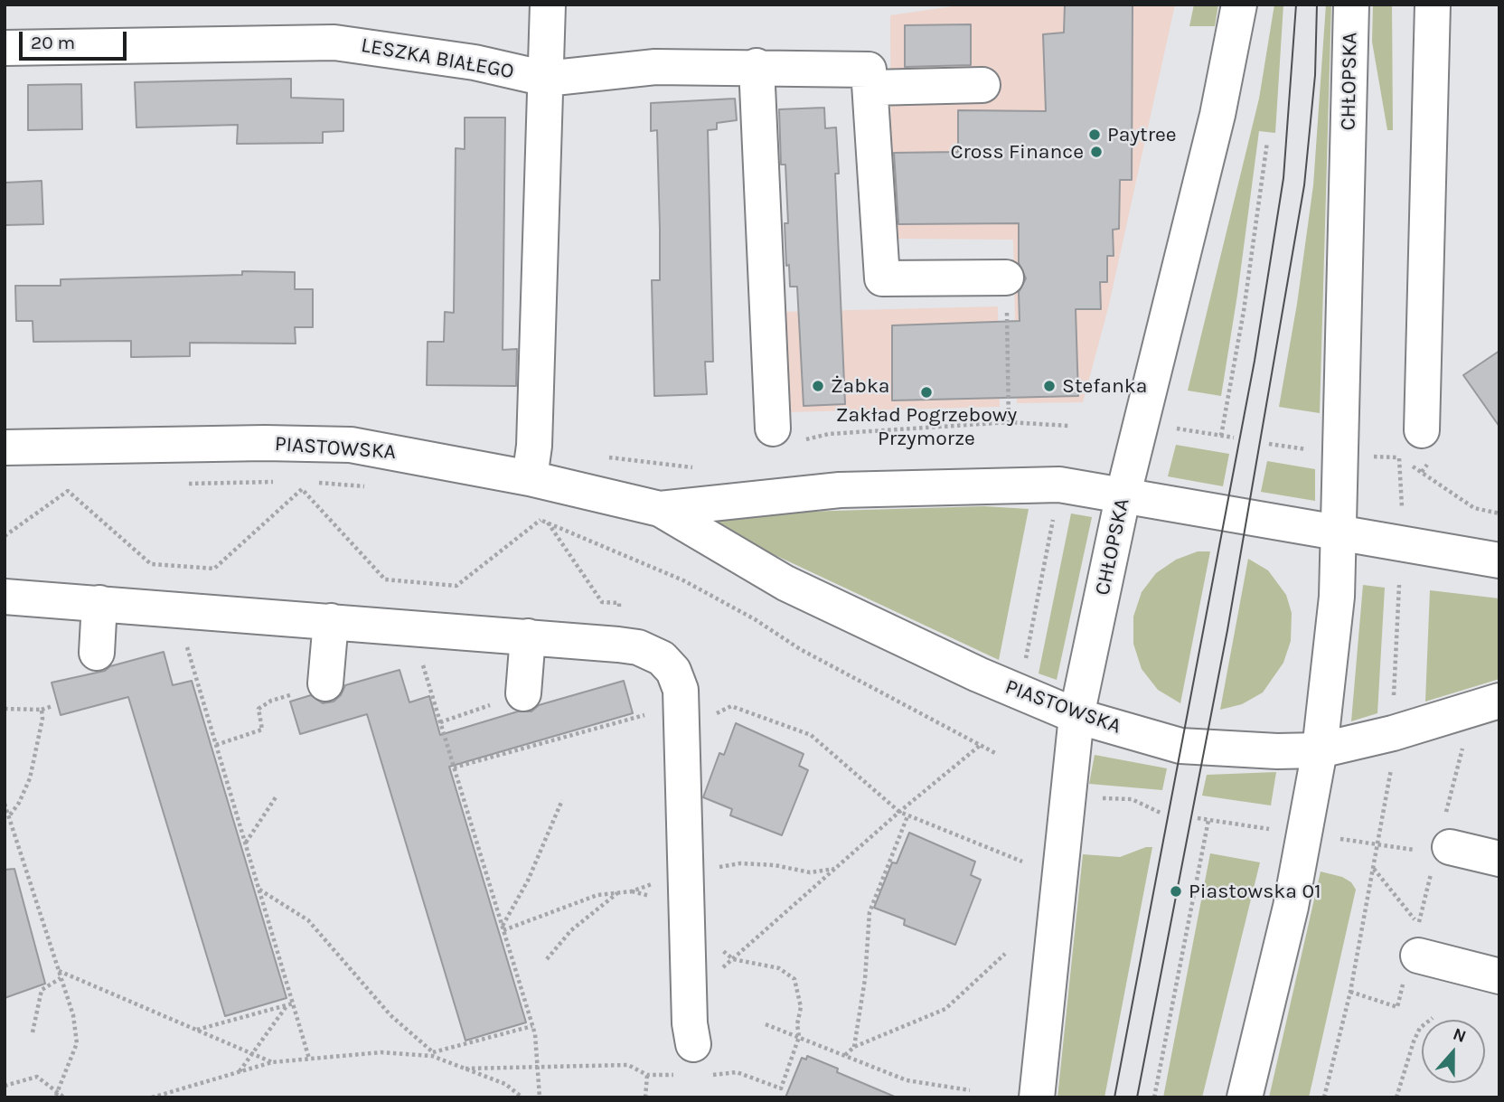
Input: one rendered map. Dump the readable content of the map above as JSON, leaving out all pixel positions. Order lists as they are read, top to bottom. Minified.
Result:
{"streets":{"street":["LESZKA BIAŁEGO","CHŁOPSKA","PIASTOWSKA"]},"crossings":[["CHŁOPSKA","PIASTOWSKA"]],"places":["Paytree","Cross Finance","Żabka","Stefanka","Zakład Pogrzebowy Przymorze","Piastowska 01"],"scale_bar":"20 m","north":"top"}
